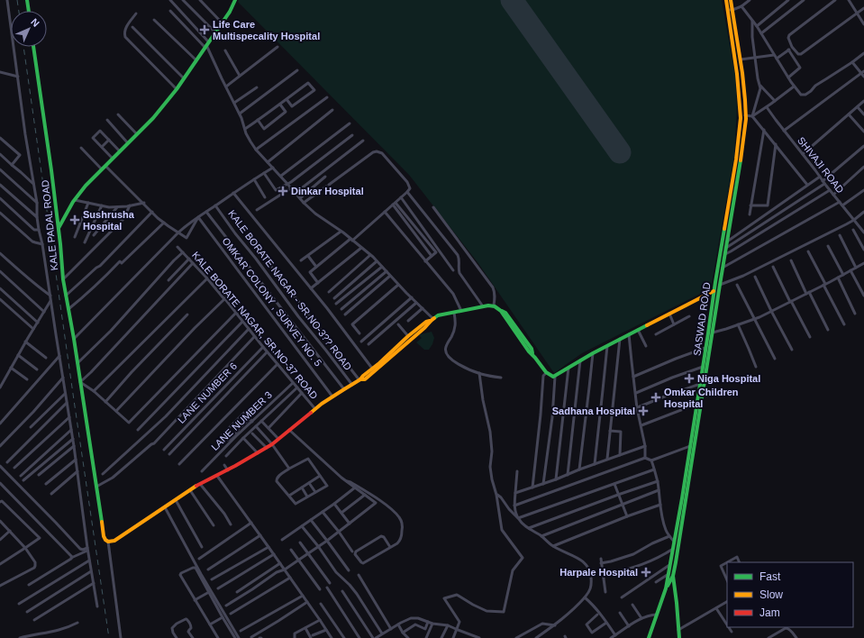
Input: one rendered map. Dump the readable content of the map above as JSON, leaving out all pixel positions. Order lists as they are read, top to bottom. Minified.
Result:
{"streets":{"main road":["KALE PADAL ROAD","SASWAD ROAD"],"street":["SHIVAJI ROAD","KALE BORATE NAGAR - SR.NO-3?? ROAD","OMKAR COLONY , SURVEY NO. 5","KALE BORATE NAGAR, SR.NO-37 ROAD","LANE NUMBER 6","LANE NUMBER 3"]},"crossings":[["KALE BORATE NAGAR, SR.NO-37 ROAD","LANE NUMBER 6"],["KALE BORATE NAGAR, SR.NO-37 ROAD","LANE NUMBER 3"]],"places":{"health":["Life Care Multispecality Hospital","Dinkar Hospital","Sushrusha Hospital","Niga Hospital","Omkar Children Hospital","Sadhana Hospital","Harpale Hospital"]},"legend":["Fast","Slow","Jam"],"north":"top right"}
